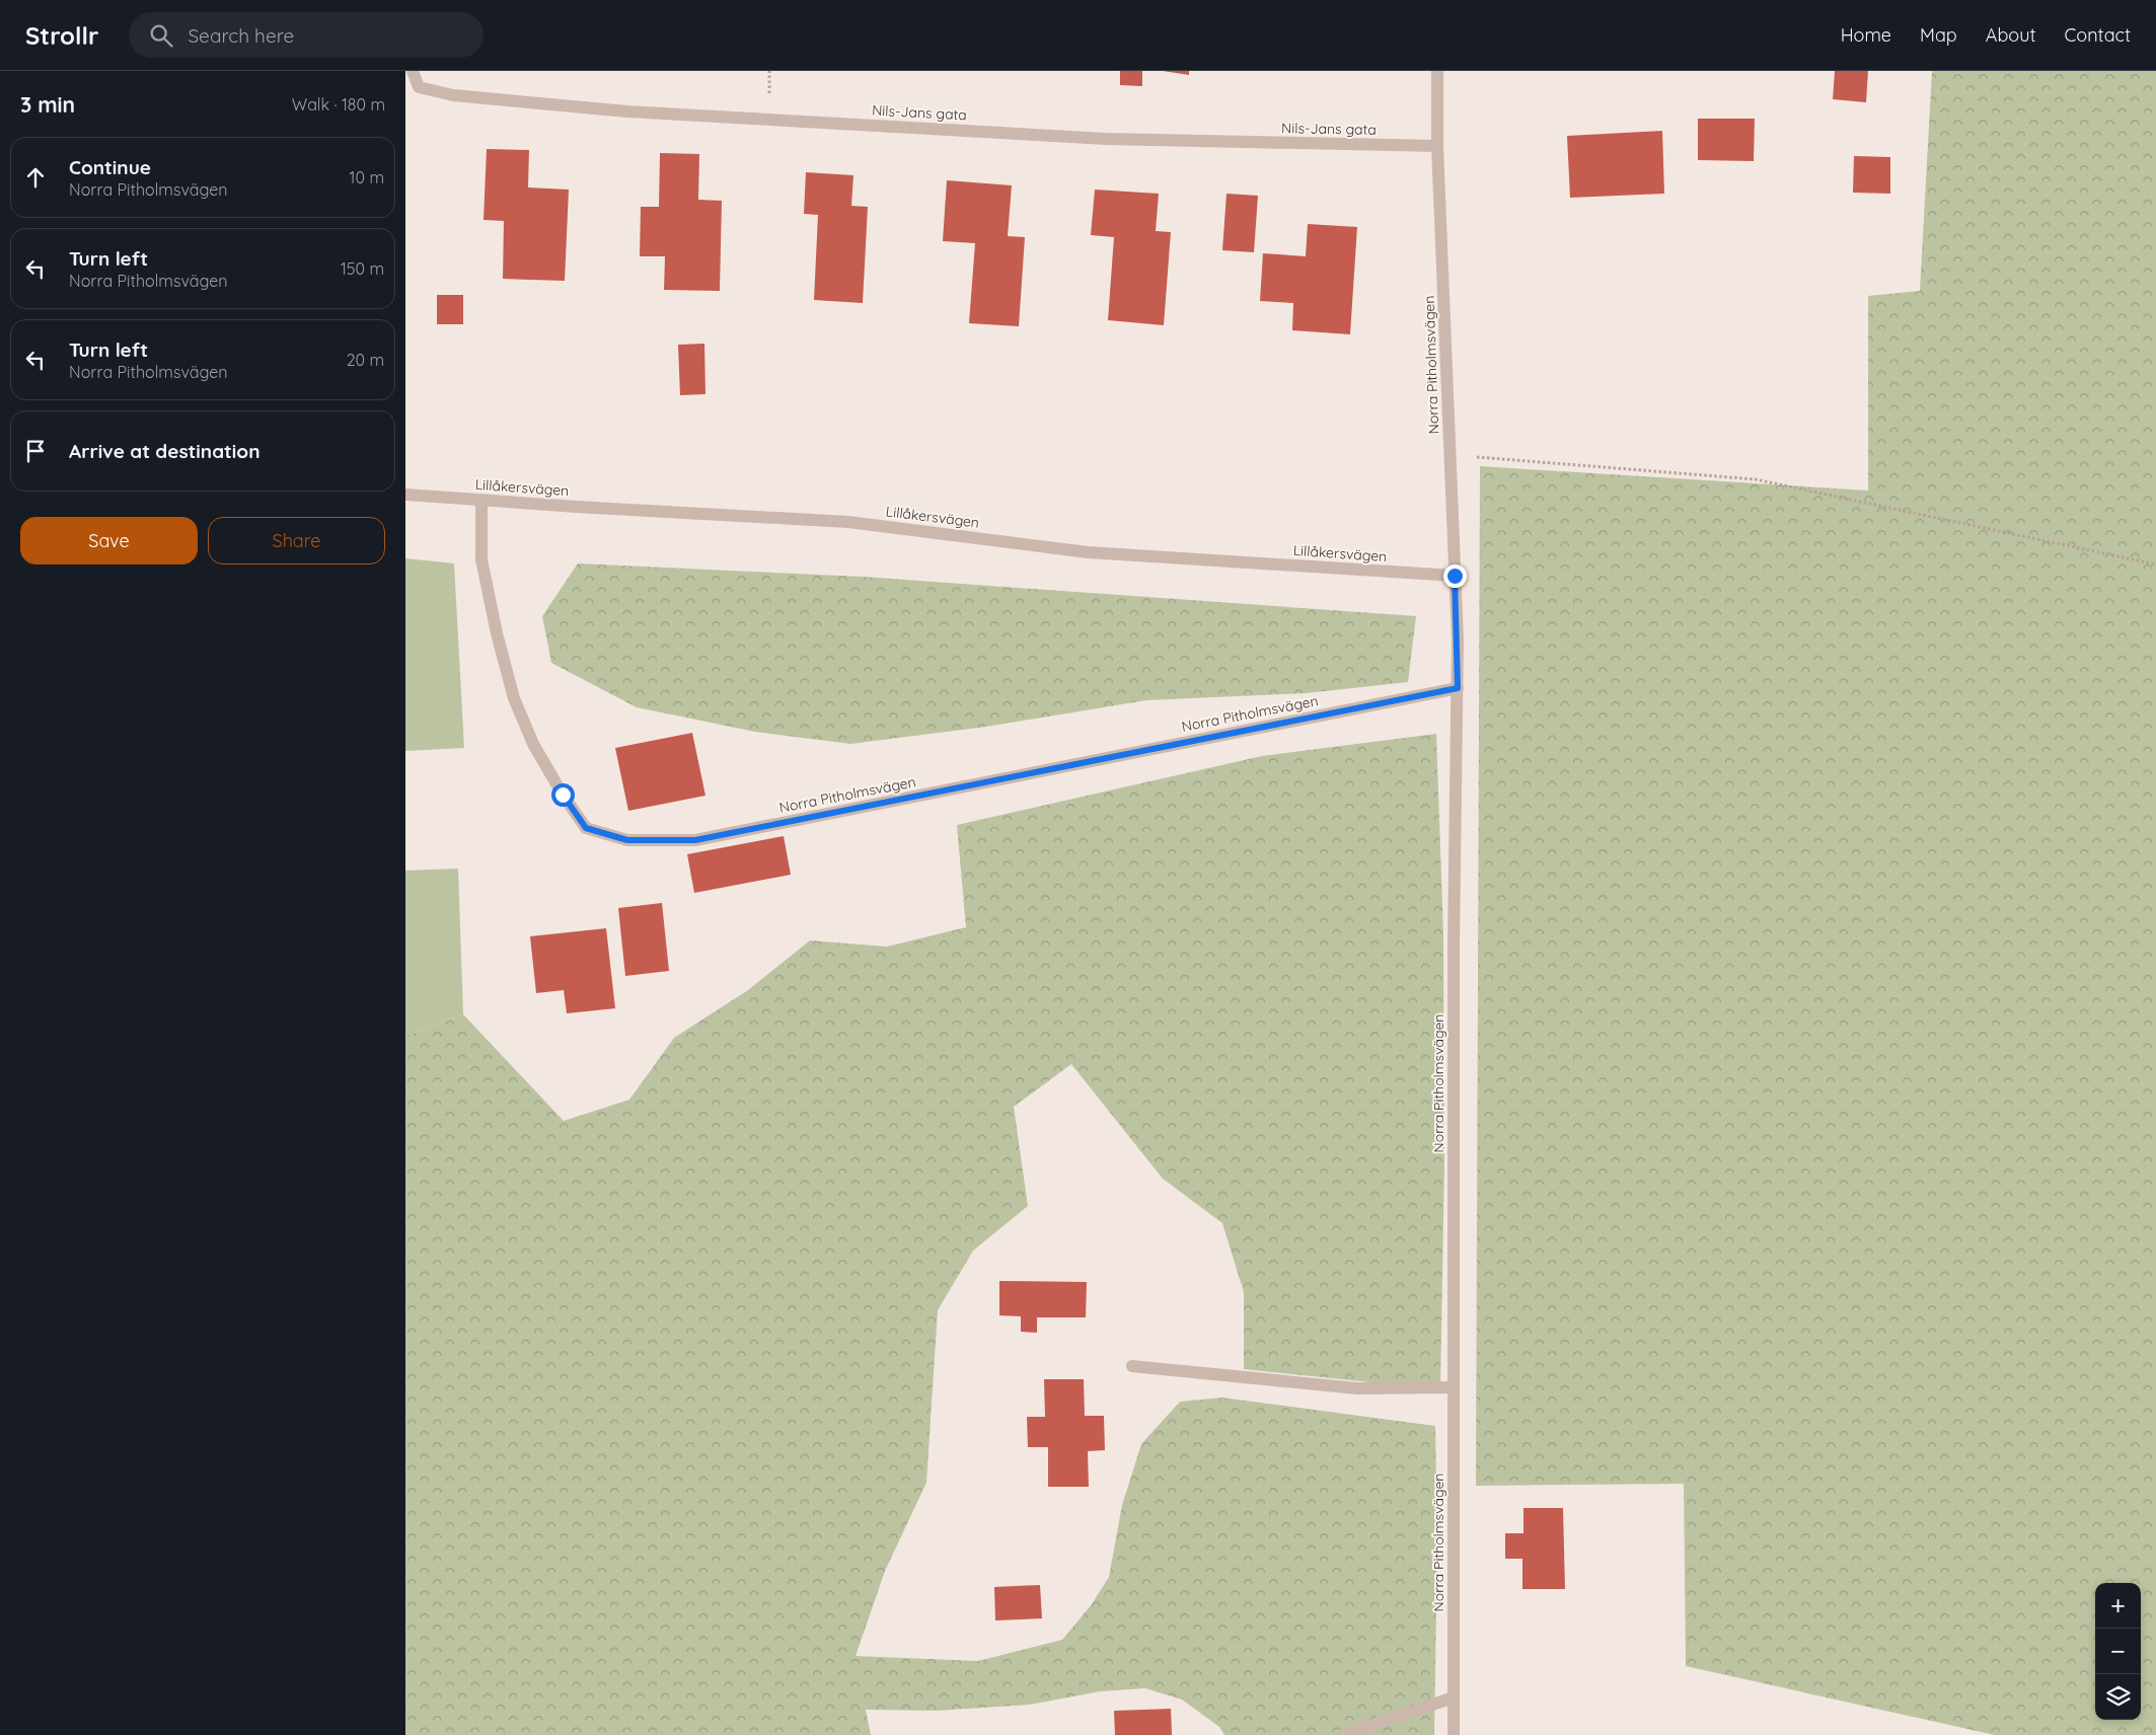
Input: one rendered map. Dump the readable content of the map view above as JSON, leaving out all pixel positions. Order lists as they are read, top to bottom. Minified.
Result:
{"streets":{"street":["Nils-Jans gata","Norra Pitholmsvägen","Lillåkersvägen"]},"crossings":[["Nils-Jans gata","Norra Pitholmsvägen"],["Norra Pitholmsvägen","Lillåkersvägen"]],"page":{"header":"Strollr","search":"Search here","nav":["Home","Map","About","Contact"],"heading":["3 min","Walk · 180 m"],"list":[["Continue","Norra Pitholmsvägen","10 m"],["Turn left","Norra Pitholmsvägen","150 m"],["Turn left","Norra Pitholmsvägen","20 m"],"Arrive at destination"],"buttons":["Save","Share"],"map_buttons":["+","−"]}}
